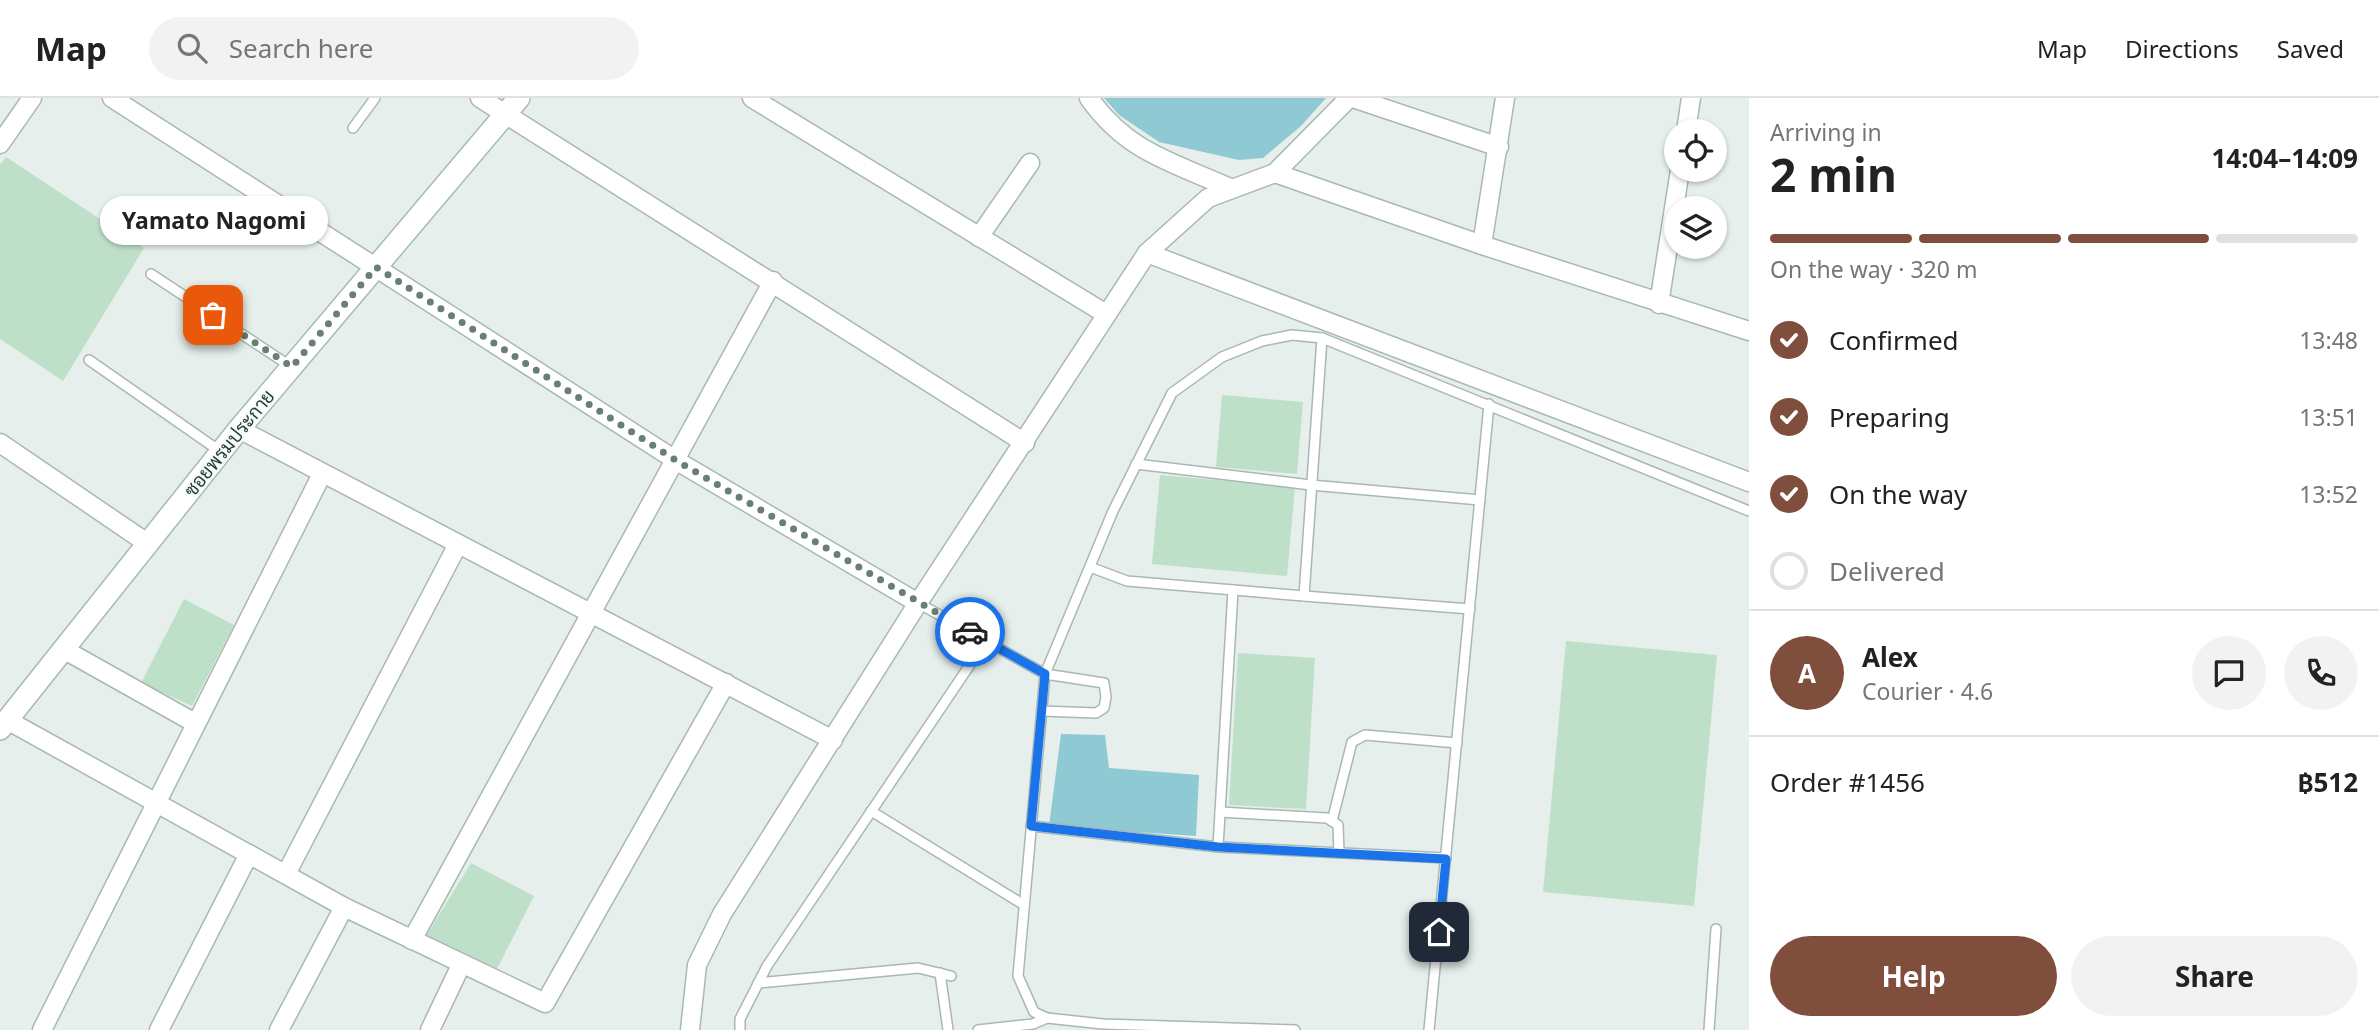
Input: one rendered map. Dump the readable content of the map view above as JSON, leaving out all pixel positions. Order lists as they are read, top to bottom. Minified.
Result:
{"streets":{"street":["ซอยพรมประกาย"]},"places":["Yamato Nagomi"],"page":{"header":"Map","search":"Search here","nav":["Map","Directions","Saved"],"heading":["2 min","Arriving in","14:04–14:09"],"panel":["Alex","Courier · 4.6","Order #1456","฿512"],"bubble":"Yamato Nagomi","bar":"On the way · 320 m","list":[["Confirmed","13:48"],["Preparing","13:51"],["On the way","13:52"],"Delivered"],"round":"A","buttons":["Help","Share"]}}
